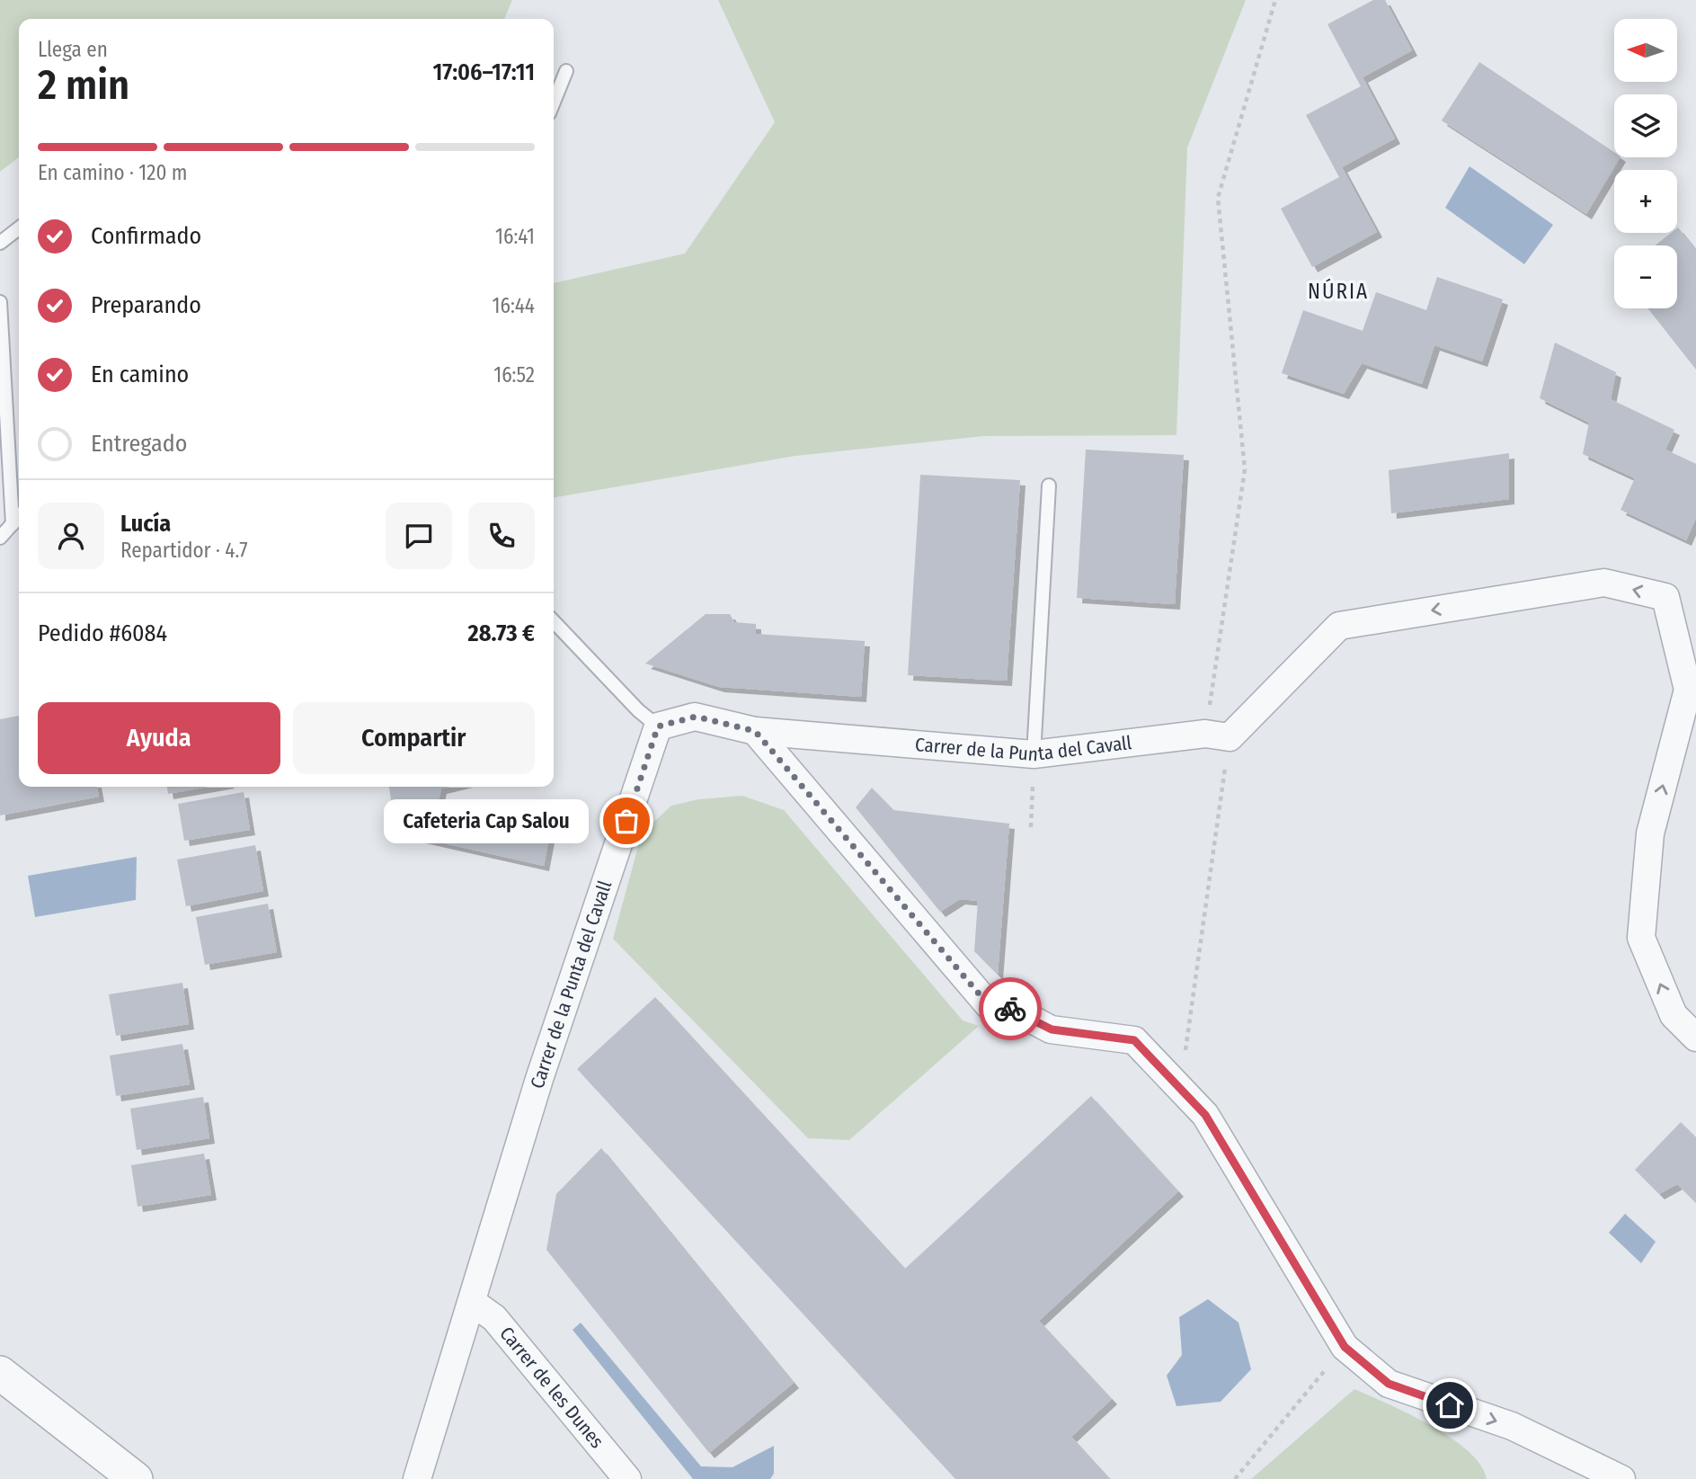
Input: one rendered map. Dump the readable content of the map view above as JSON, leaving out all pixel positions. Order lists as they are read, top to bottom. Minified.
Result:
{"streets":{"street":["Carrer de la Punta del Cavall","Carrer de les Dunes"]},"crossings":[["Carrer de la Punta del Cavall","Carrer de les Dunes"]],"districts":["NÚRIA"],"places":["Cafeteria Cap Salou"],"north":"left","page":{"map_buttons":["+","−"],"heading":["2 min","Llega en","17:06–17:11"],"panel":["Lucía","Repartidor · 4.7","Pedido #6084","28.73 €"],"bar":"En camino · 120 m","list":[["Confirmado","16:41"],["Preparando","16:44"],["En camino","16:52"],"Entregado"],"buttons":["Ayuda","Compartir"],"bubble":"Cafeteria Cap Salou"}}
